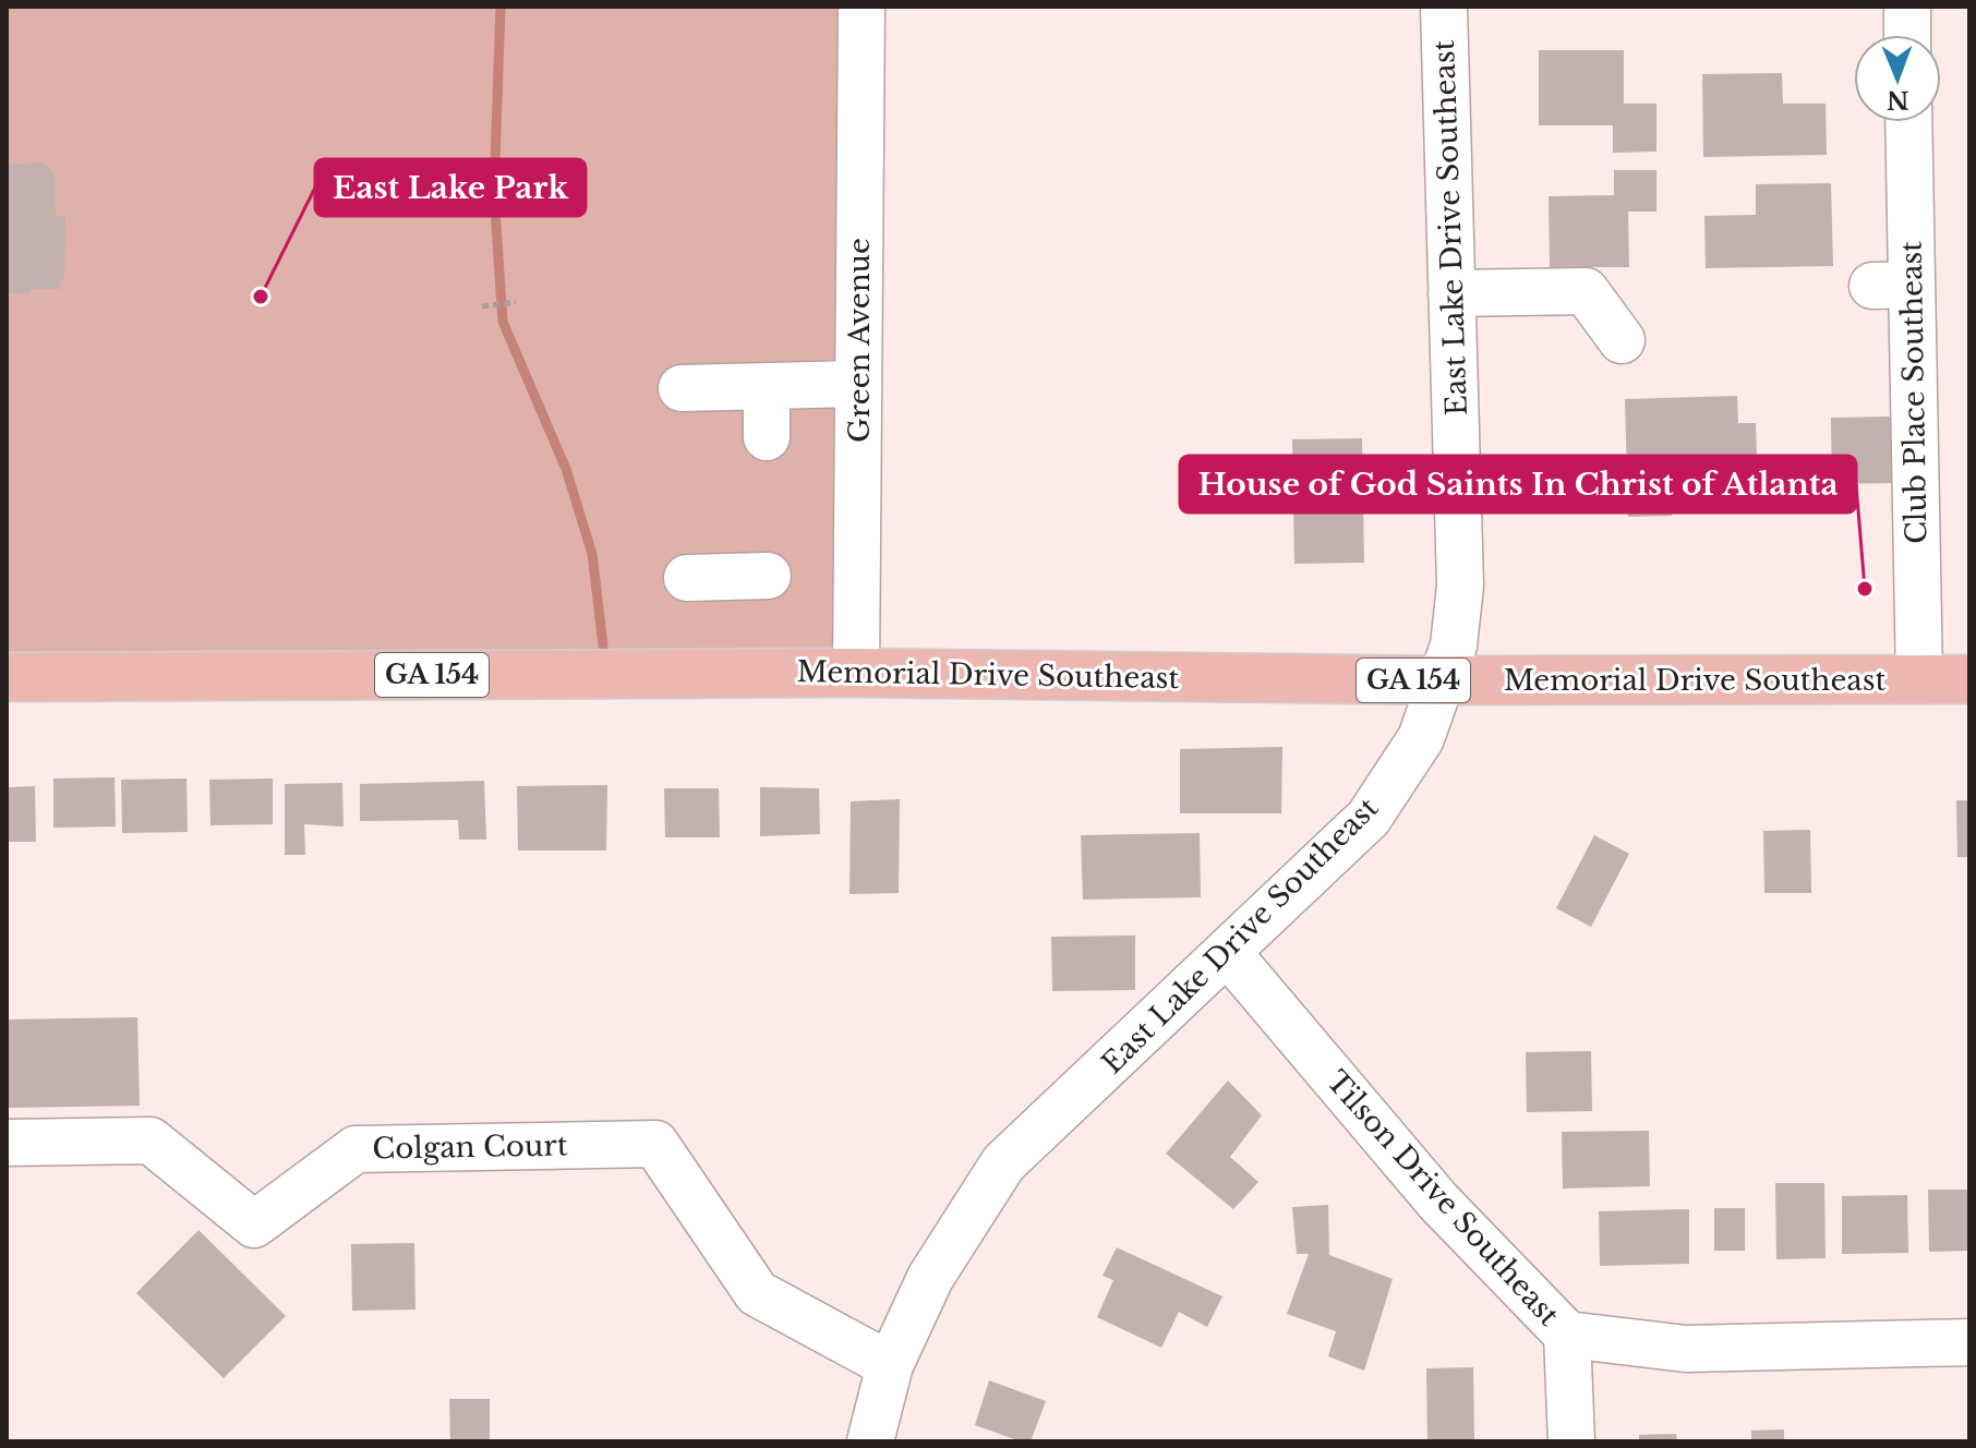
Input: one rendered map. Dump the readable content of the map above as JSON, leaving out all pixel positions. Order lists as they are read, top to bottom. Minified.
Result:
{"streets":{"main road":["GA 154","Memorial Drive Southeast"],"street":["East Lake Drive Southeast","Green Avenue","Club Place Southeast","Colgan Court","Tilson Drive Southeast"]},"crossings":[["East Lake Drive Southeast","Memorial Drive Southeast"],["East Lake Drive Southeast","Colgan Court"],["East Lake Drive Southeast","Tilson Drive Southeast"],["Green Avenue","Memorial Drive Southeast"],["Club Place Southeast","Memorial Drive Southeast"]],"places":["East Lake Park","House of God Saints In Christ of Atlanta"],"north":"bottom"}
